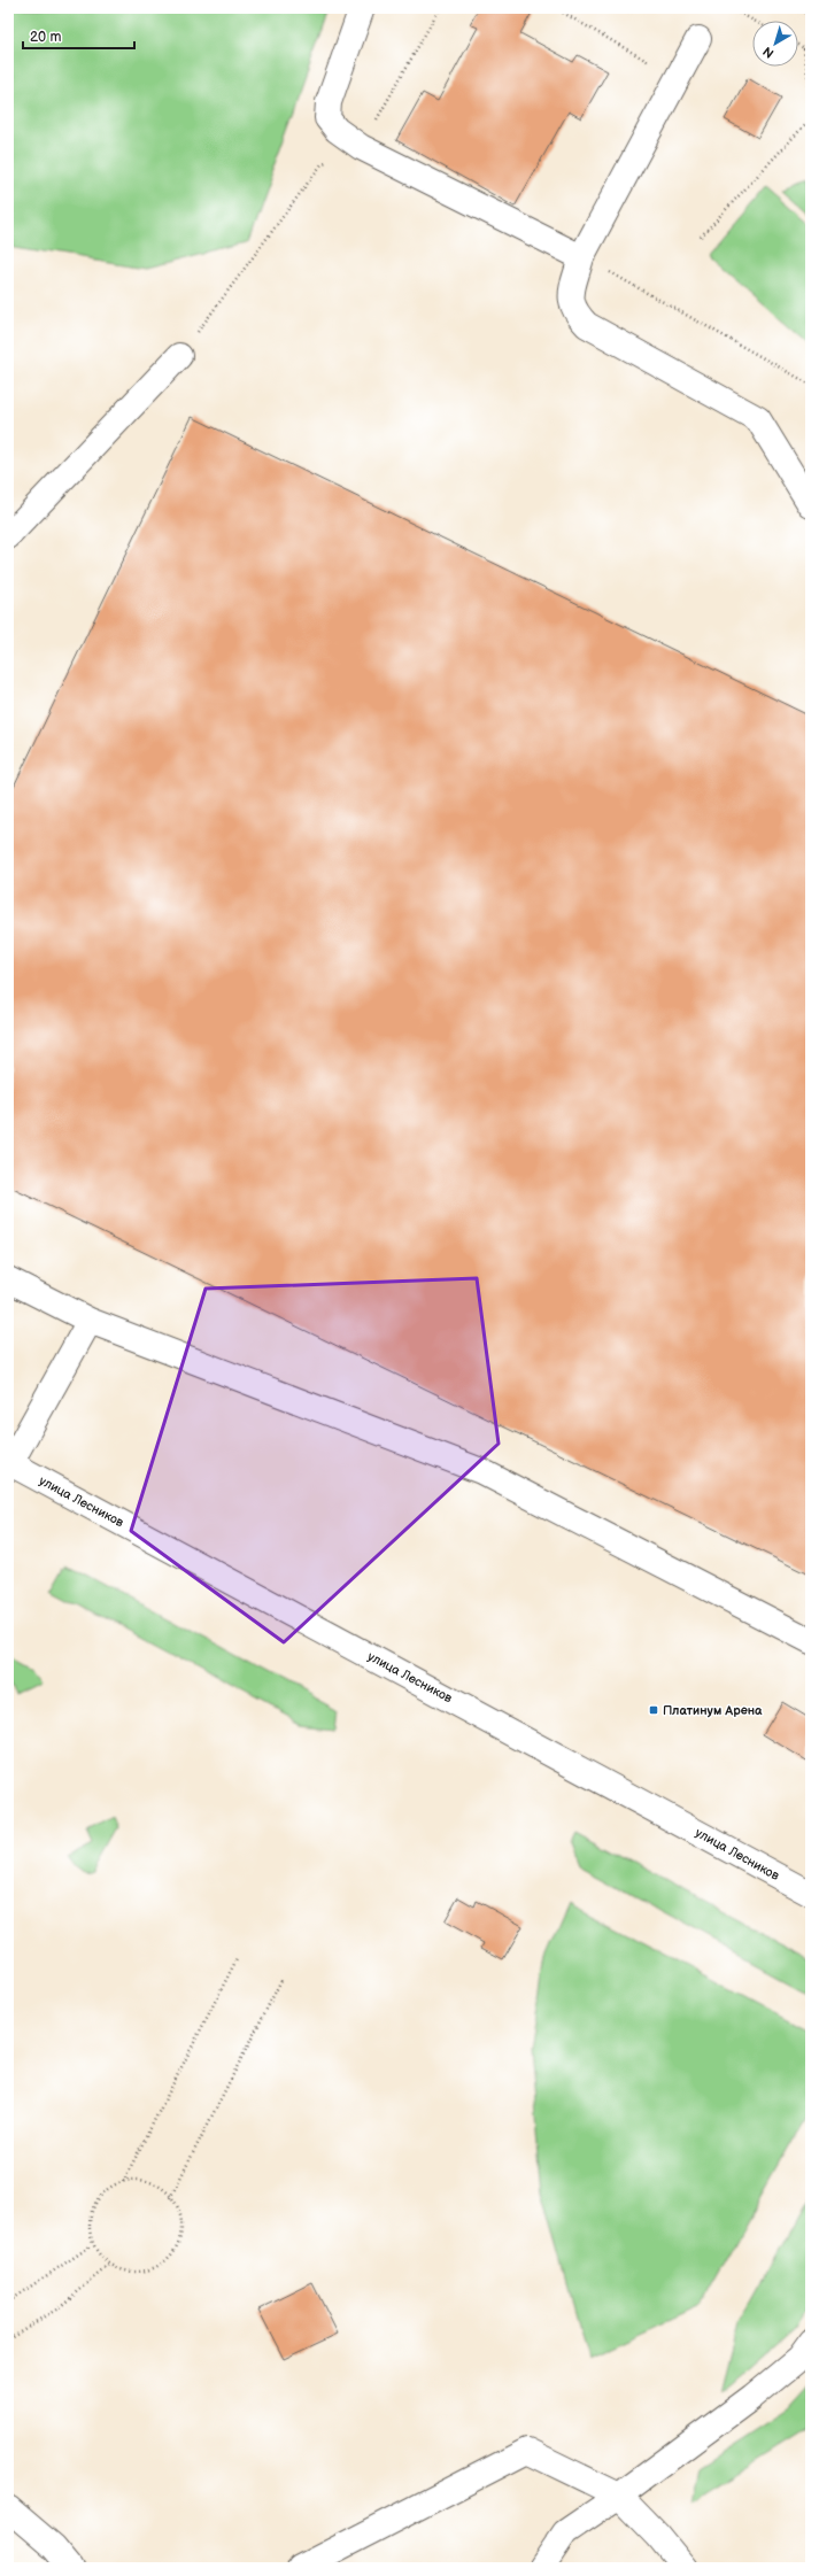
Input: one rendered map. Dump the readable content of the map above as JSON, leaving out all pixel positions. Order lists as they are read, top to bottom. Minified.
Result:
{"streets":{"street":["улица Лесников"]},"places":{"transit":["Платинум Арена"]},"scale_bar":"20 m","north":"bottom left"}
